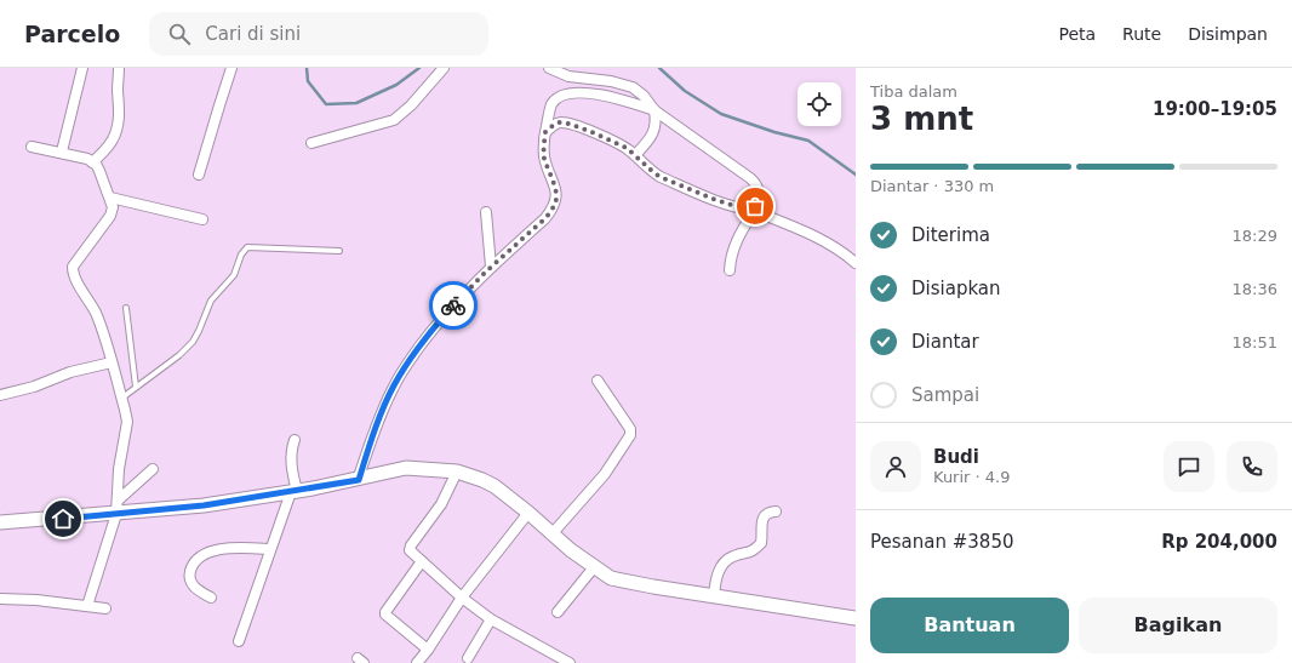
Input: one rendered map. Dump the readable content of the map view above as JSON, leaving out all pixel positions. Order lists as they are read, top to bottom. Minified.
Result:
{"page":{"header":"Parcelo","search":"Cari di sini","nav":["Peta","Rute","Disimpan"],"heading":["3 mnt","Tiba dalam","19:00–19:05"],"panel":["Budi","Kurir · 4.9","Pesanan #3850","Rp 204,000"],"bar":"Diantar · 330 m","list":[["Diterima","18:29"],["Disiapkan","18:36"],["Diantar","18:51"],"Sampai"],"buttons":["Bantuan","Bagikan"]}}
